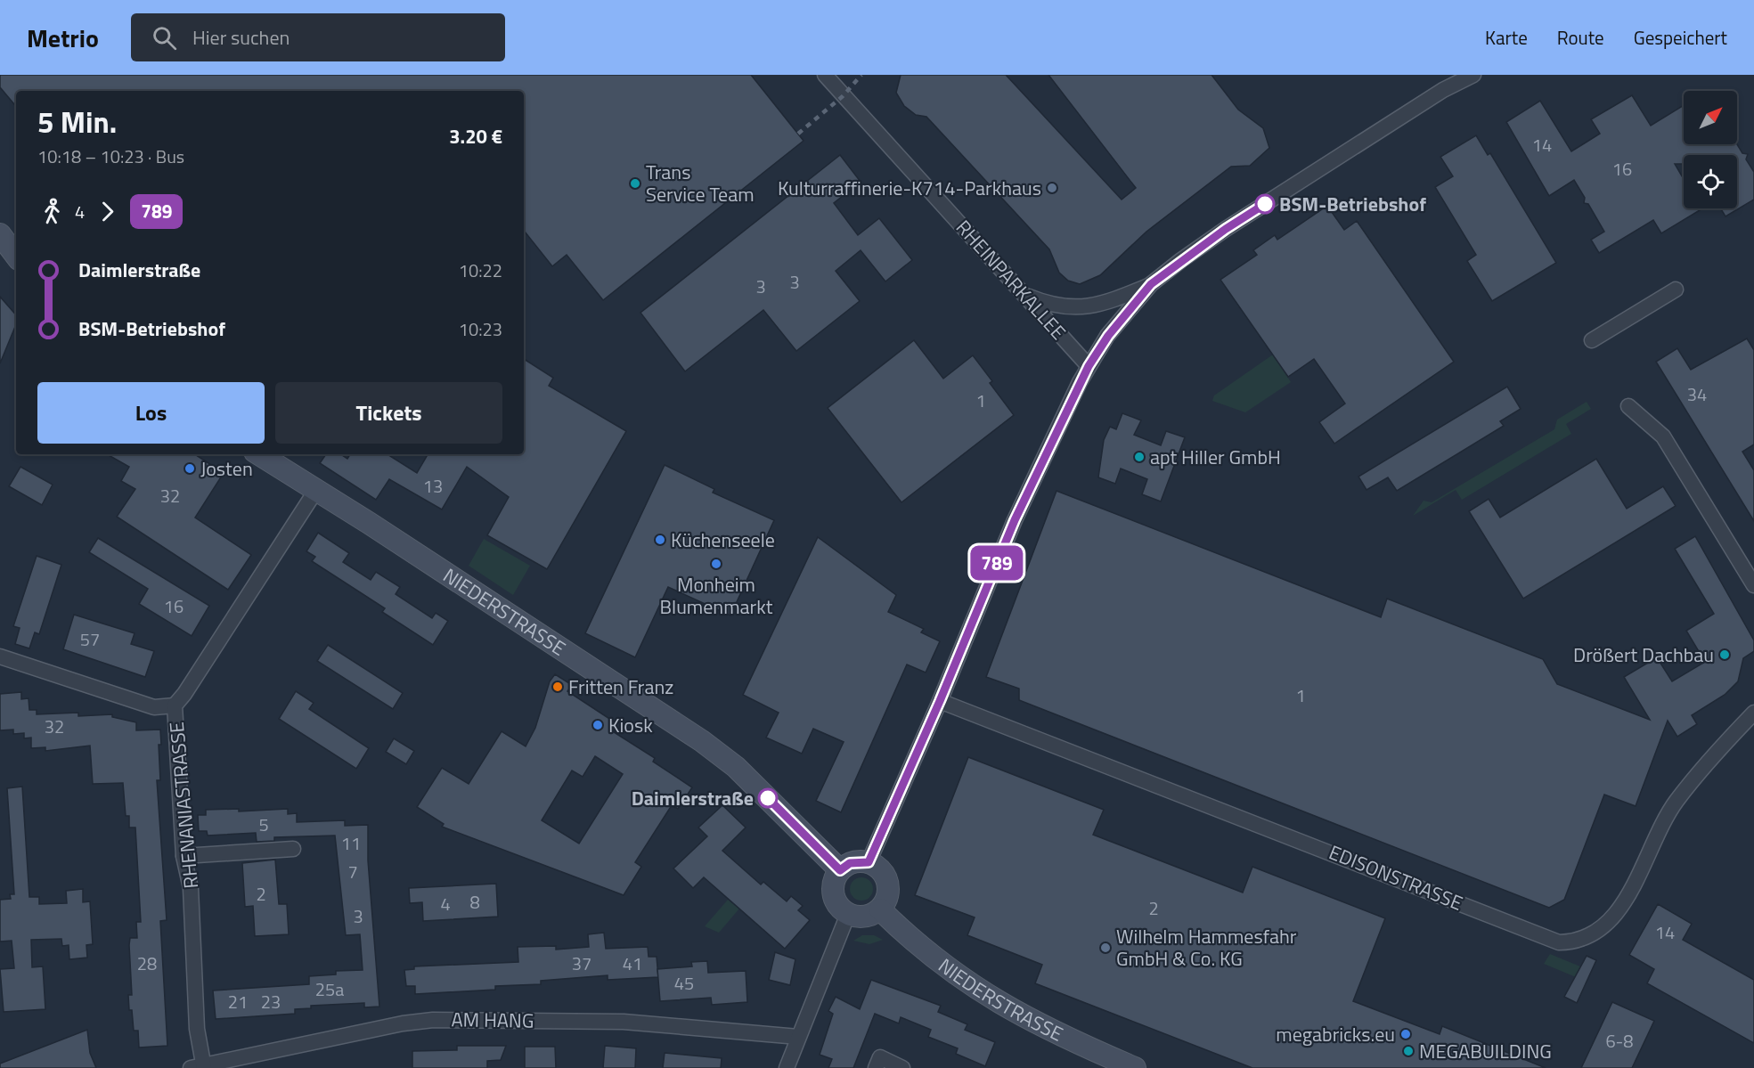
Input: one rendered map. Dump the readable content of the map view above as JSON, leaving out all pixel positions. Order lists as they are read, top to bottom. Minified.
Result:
{"streets":{"street":["RHEINPARKALLEE","NIEDERSTRASSE","RHENANIASTRASSE","EDISONSTRASSE","AM HANG"]},"crossings":[["NIEDERSTRASSE","RHENANIASTRASSE"],["RHENANIASTRASSE","AM HANG"]],"places":["Trans Service Team","Kulturraffinerie-K714-Parkhaus","BSM-Betriebshof","apt Hiller GmbH","Josten","Küchenseele","Monheim Blumenmarkt","Drößert Dachbau","Fritten Franz","Kiosk","Daimlerstraße","Wilhelm Hammesfahr GmbH & Co. KG","megabricks.eu","MEGABUILDING"],"lines":["bus line 789"],"house_numbers":["14","16","3","3","34","1","13","32","16","57","1","32","5","11","7","2","8","4","2","3","14","28","37","41","45","25a","21","23","6-8"],"north":"top right","page":{"header":"Metrio","search":"Hier suchen","nav":["Karte","Route","Gespeichert"],"on_map":"789","heading":["5 Min.","10:18 – 10:23 · Bus","3.20 €"],"legs":["4","789"],"list":[{"name":"Daimlerstraße","value":"10:22"},{"name":"BSM-Betriebshof","value":"10:23"}],"buttons":["Los","Tickets"]}}
